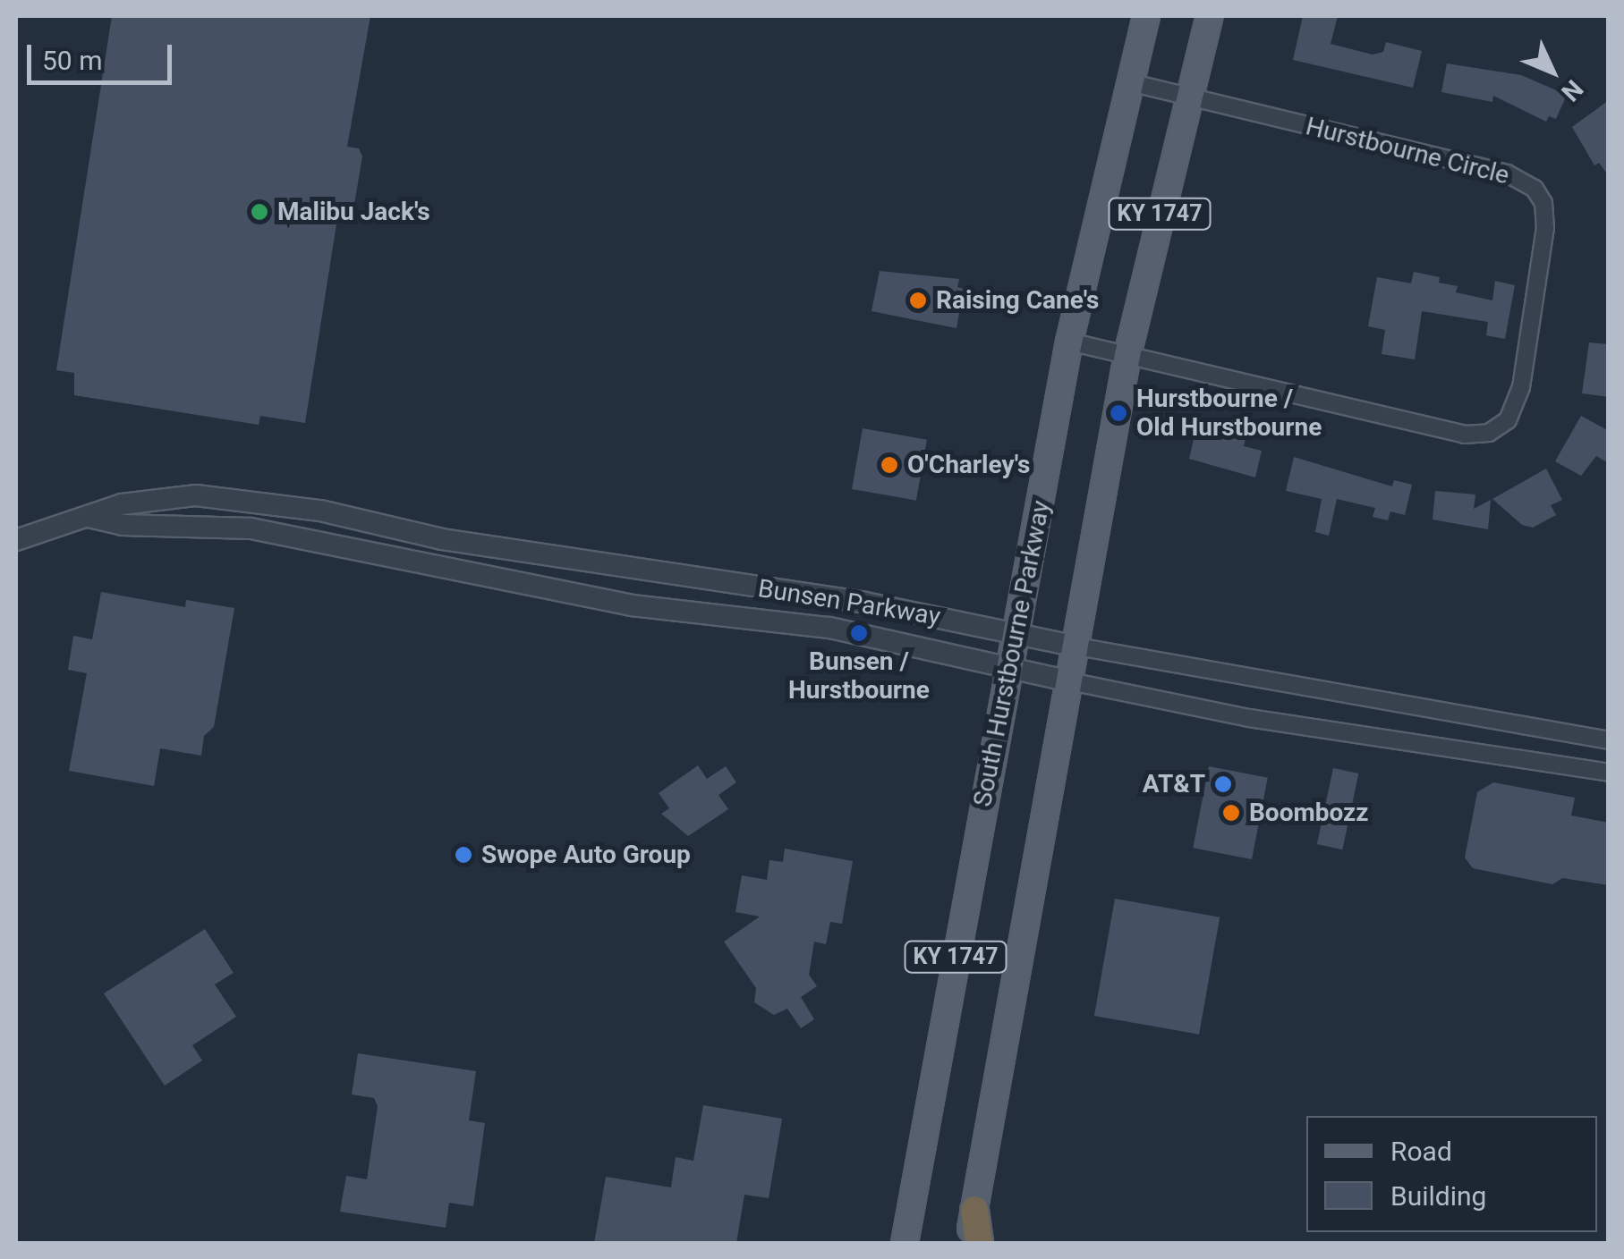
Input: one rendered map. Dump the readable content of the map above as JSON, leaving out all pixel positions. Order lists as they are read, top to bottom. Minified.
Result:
{"streets":{"main road":["KY 1747","South Hurstbourne Parkway"],"street":["Hurstbourne Circle","Bunsen Parkway"]},"crossings":[["Hurstbourne Circle","KY 1747"],["Hurstbourne Circle","South Hurstbourne Parkway"],["KY 1747","Bunsen Parkway"],["Bunsen Parkway","South Hurstbourne Parkway"]],"places":["Malibu Jack's","Raising Cane's","Hurstbourne / Old Hurstbourne","O'Charley's","Bunsen / Hurstbourne","AT&T","Boombozz","Swope Auto Group"],"legend":["Road","Building"],"scale_bar":"50 m","north":"bottom right"}
